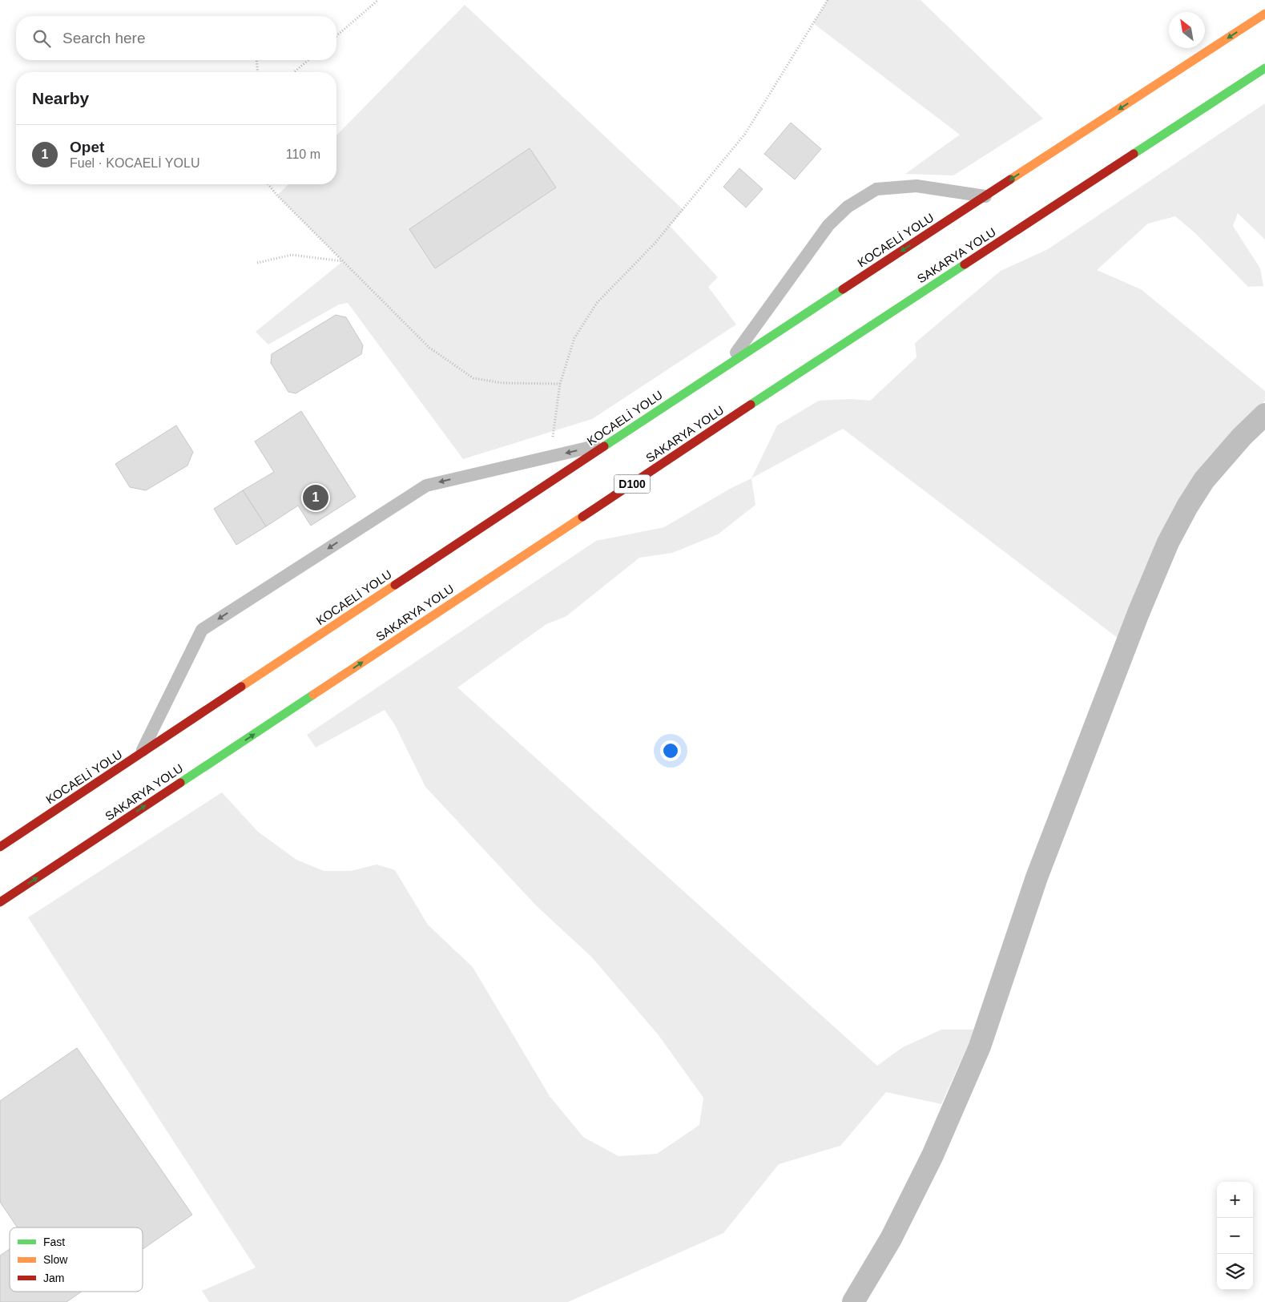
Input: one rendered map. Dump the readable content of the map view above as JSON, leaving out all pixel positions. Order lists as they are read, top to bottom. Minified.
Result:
{"streets":{"highway":["KOCAELİ YOLU","SAKARYA YOLU","D100"]},"one_way":["KOCAELİ YOLU","SAKARYA YOLU"],"legend":["Fast","Slow","Jam"],"north":"top left","page":{"search":"Search here","heading":"Nearby","list":[{"mark":"1","name":"Opet","note":"Fuel · KOCAELİ YOLU","value":"110 m"}],"pins":"1","map_buttons":["+","−"]}}
